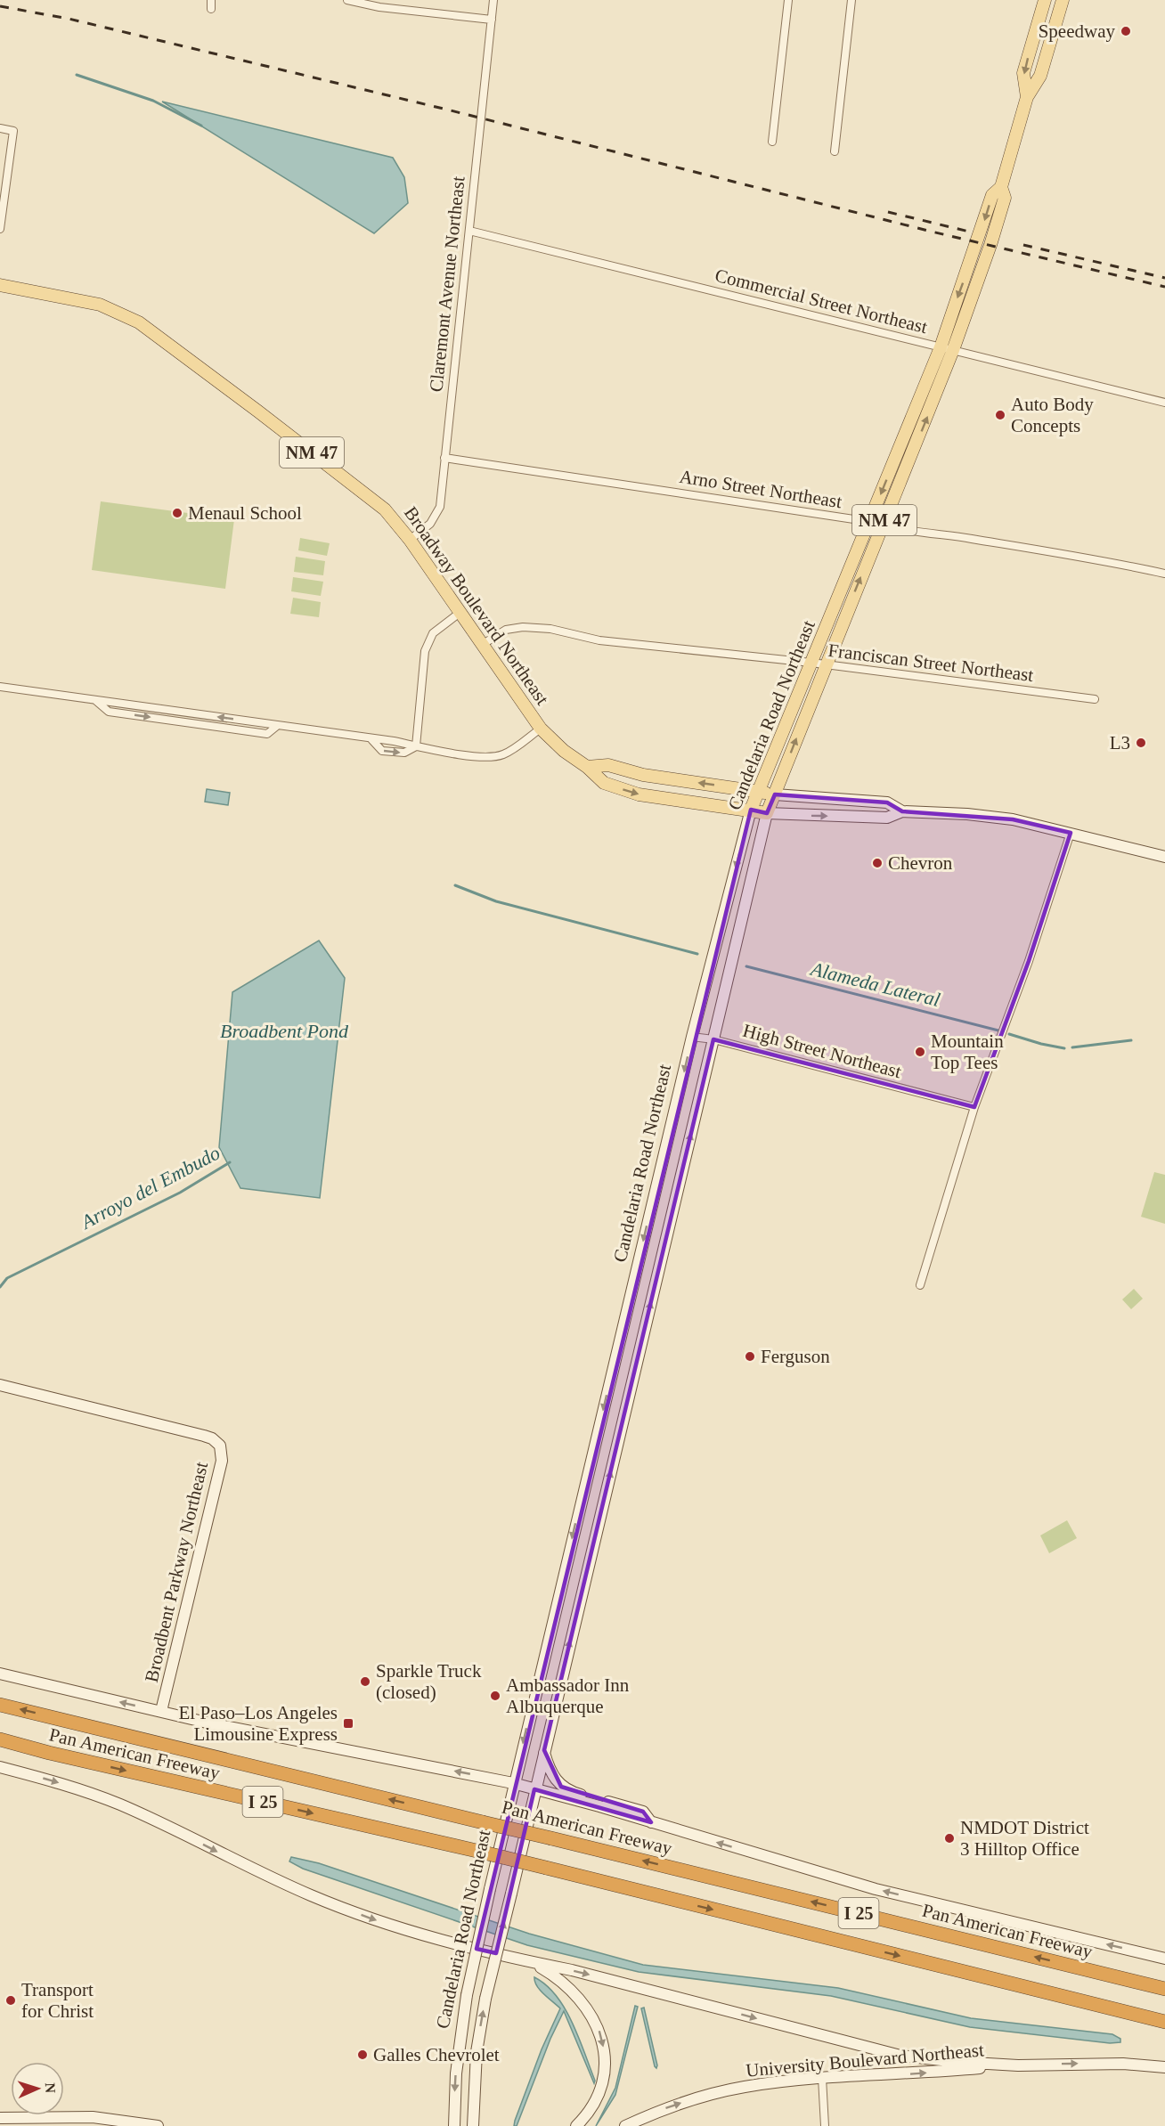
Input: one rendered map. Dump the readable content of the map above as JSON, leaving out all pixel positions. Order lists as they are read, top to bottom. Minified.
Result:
{"streets":{"highway":["Pan American Freeway","I 25"],"main road":["NM 47","Broadway Boulevard Northeast","Candelaria Road Northeast","Broadbent Parkway Northeast","University Boulevard Northeast"],"street":["Claremont Avenue Northeast","Commercial Street Northeast","Arno Street Northeast","Franciscan Street Northeast","High Street Northeast"]},"crossings":[["Claremont Avenue Northeast","Commercial Street Northeast"],["Claremont Avenue Northeast","Arno Street Northeast"],["Claremont Avenue Northeast","Broadway Boulevard Northeast"],["Commercial Street Northeast","Candelaria Road Northeast"],["NM 47","Broadway Boulevard Northeast"],["NM 47","Candelaria Road Northeast"],["Arno Street Northeast","Candelaria Road Northeast"],["Broadway Boulevard Northeast","Franciscan Street Northeast"],["Franciscan Street Northeast","Candelaria Road Northeast"],["Candelaria Road Northeast","High Street Northeast"]],"water":["Alameda Lateral","Broadbent Pond","Arroyo del Embudo"],"places":{"other":["Speedway","Auto Body Concepts","Menaul School","L3","Chevron","Mountain Top Tees","Ferguson","Sparkle Truck (closed)","Ambassador Inn Albuquerque","NMDOT District 3 Hilltop Office","Transport for Christ","Galles Chevrolet"],"transit":["El Paso–Los Angeles Limousine Express"]},"north":"right"}
